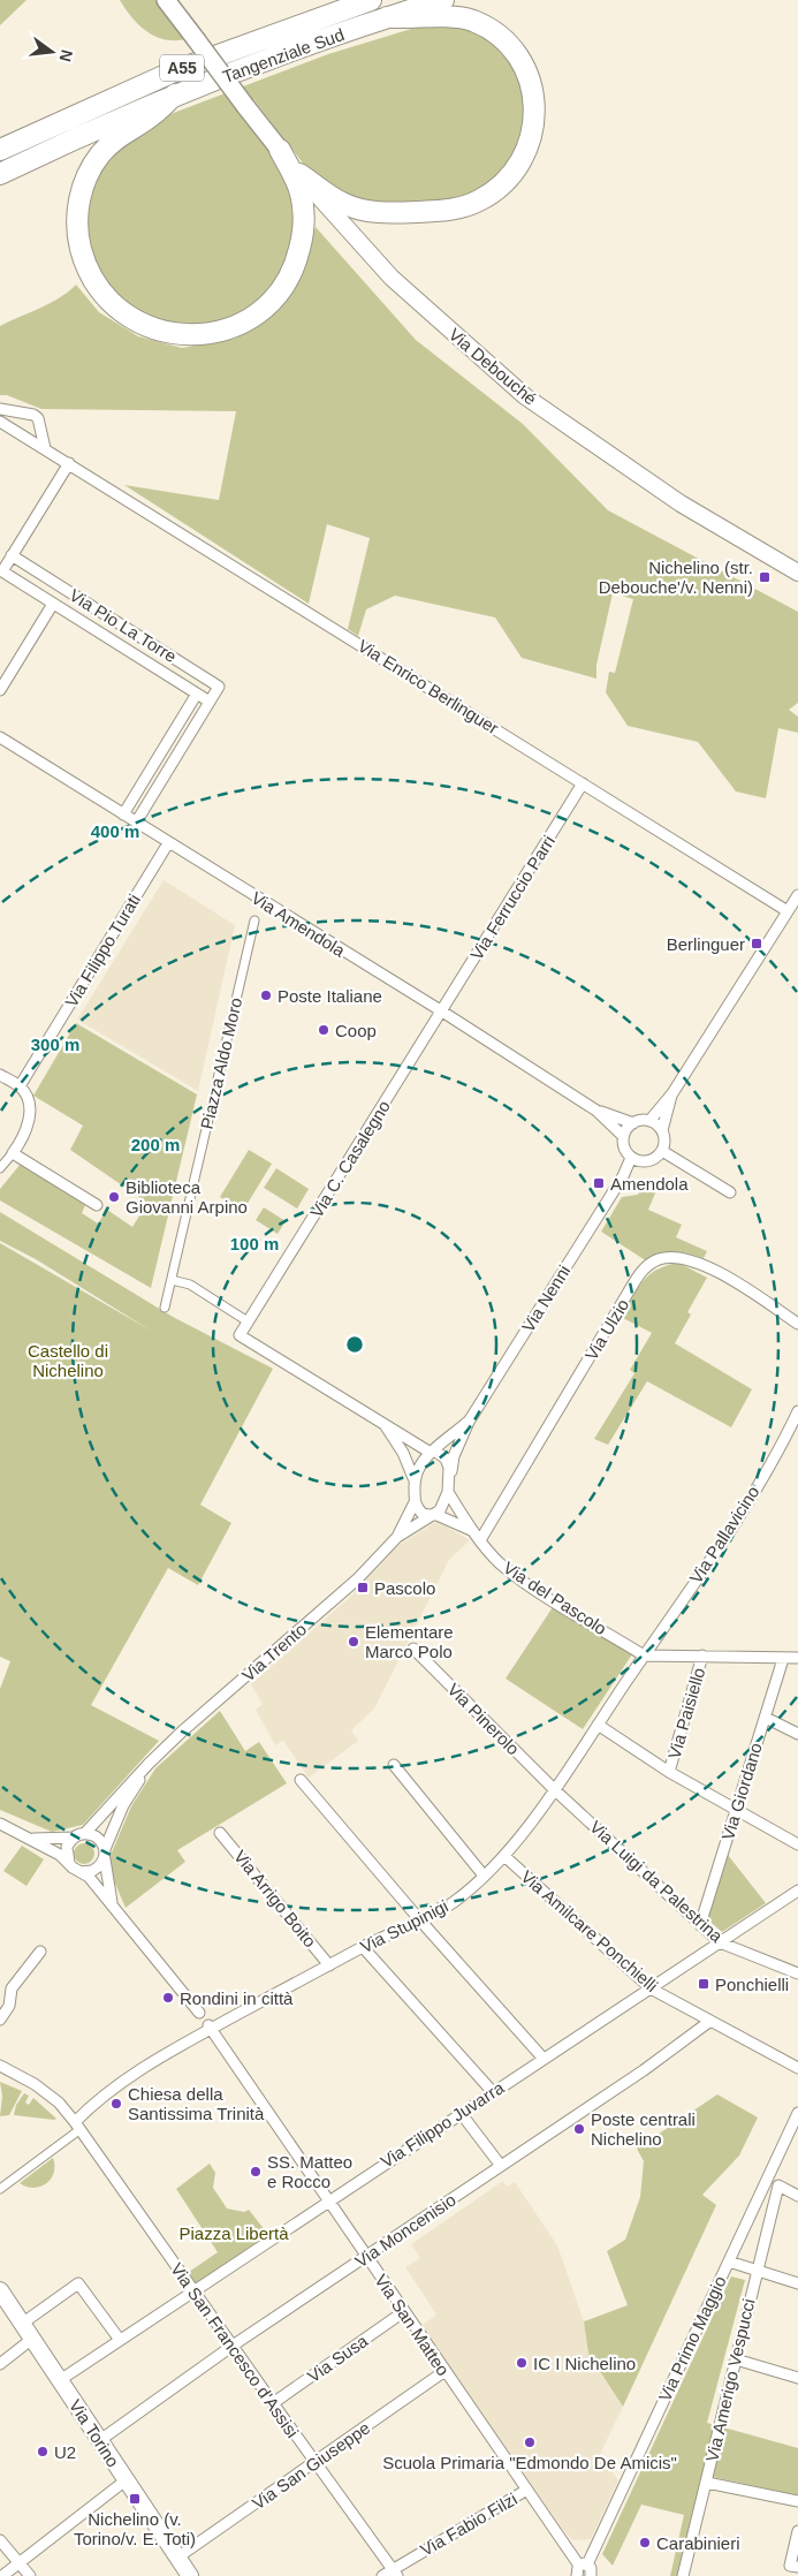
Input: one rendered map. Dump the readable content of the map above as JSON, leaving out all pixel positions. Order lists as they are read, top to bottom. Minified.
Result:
{"streets":{"highway":["Tangenziale Sud","A55"],"main road":["Via Debouché","Via Torino"],"street":["Via Pio La Torre","Via Enrico Berlinguer","Via Ferruccio Parri","Via Amendola","Via Filippo Turati","Piazza Aldo Moro","Via C. Casalegno","Via Nenni","Via Ulzio","Via Pallavicino","Via del Pascolo","Via Trento","Via Paisiello","Via Pinerolo","Via Giordano","Via Luigi da Palestrina","Via Arrigo Boito","Via Stupinigi","Via Amilcare Ponchielli","Via Filippo Juvarra","Via Moncenisio","Via San Matteo","Via Primo Maggio","Via San Francesco d'Assisi","Via Susa","Via Amerigo Vespucci","Via San Giuseppe","Via Fabio Filzi"]},"crossings":[["Via Enrico Berlinguer","Via Ferruccio Parri"],["Via Ferruccio Parri","Via Amendola"],["Via Ferruccio Parri","Via C. Casalegno"],["Via Amendola","Via Filippo Turati"],["Via Amendola","Via C. Casalegno"],["Via Amendola","Via Nenni"],["Via Nenni","Via del Pascolo"],["Via Ulzio","Via del Pascolo"],["Via Pallavicino","Via del Pascolo"],["Via Pallavicino","Via Stupinigi"],["Via del Pascolo","Via Trento"],["Via del Pascolo","Via Stupinigi"],["Via Pinerolo","Via Luigi da Palestrina"],["Via Pinerolo","Via Stupinigi"],["Via Giordano","Via Luigi da Palestrina"],["Via Luigi da Palestrina","Via Stupinigi"],["Via Luigi da Palestrina","Via Filippo Juvarra"],["Via Arrigo Boito","Via Stupinigi"],["Via Stupinigi","Via Amilcare Ponchielli"],["Via Stupinigi","Via San Matteo"],["Via Stupinigi","Via San Francesco d'Assisi"],["Via Amilcare Ponchielli","Via Filippo Juvarra"],["Via Amilcare Ponchielli","Via Moncenisio"],["Via Filippo Juvarra","Via San Matteo"],["Via Filippo Juvarra","Via San Francesco d'Assisi"],["Via Filippo Juvarra","Via Torino"],["Via Moncenisio","Via San Matteo"],["Via Moncenisio","Via San Francesco d'Assisi"],["Via Moncenisio","Via Torino"],["Via San Matteo","Via Primo Maggio"],["Via San Matteo","Via Susa"],["Via San Matteo","Via San Giuseppe"],["Via San Matteo","Via Fabio Filzi"],["Via San Francesco d'Assisi","Via Susa"],["Via San Francesco d'Assisi","Via San Giuseppe"],["Via San Francesco d'Assisi","Via Fabio Filzi"],["Via Torino","Via San Giuseppe"]],"parks":["Castello di Nichelino","Piazza Libertà"],"places":{"transit":["Nichelino (str. Debouche'/v. Nenni)","Berlinguer","Amendola","Pascolo","Ponchielli","Nichelino (v. Torino/v. E. Toti)"],"other":["Poste Italiane","Coop","Biblioteca Giovanni Arpino","Elementare Marco Polo","Rondini in città","Chiesa della Santissima Trinità","Poste centrali Nichelino","SS. Matteo e Rocco","IC I Nichelino","Scuola Primaria \"Edmondo De Amicis\"","U2","Carabinieri"]},"north":"right","rings":["400 m","300 m","200 m","100 m"]}
